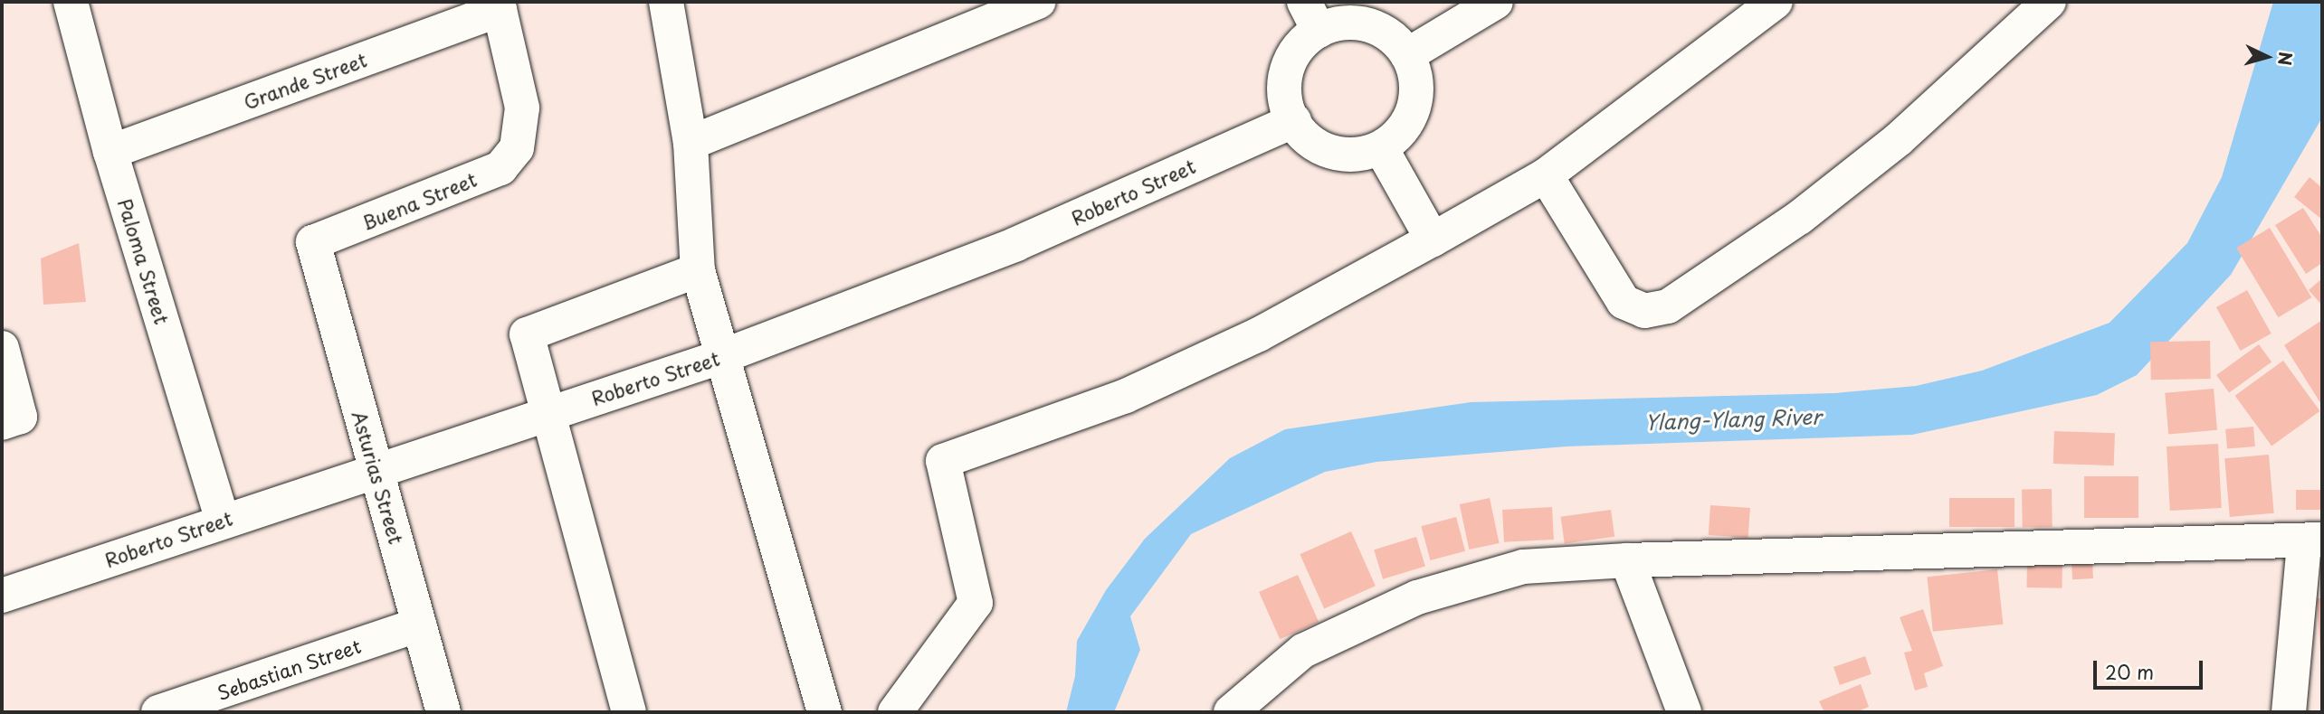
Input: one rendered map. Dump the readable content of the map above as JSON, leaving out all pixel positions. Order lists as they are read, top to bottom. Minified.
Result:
{"streets":{"street":["Grande Street","Roberto Street","Buena Street","Paloma Street","Asturias Street","Sebastian Street"]},"crossings":[["Grande Street","Buena Street"],["Grande Street","Paloma Street"],["Roberto Street","Paloma Street"],["Roberto Street","Asturias Street"],["Buena Street","Asturias Street"],["Asturias Street","Sebastian Street"]],"water":["Ylang-Ylang River"],"scale_bar":"20 m","north":"right"}
